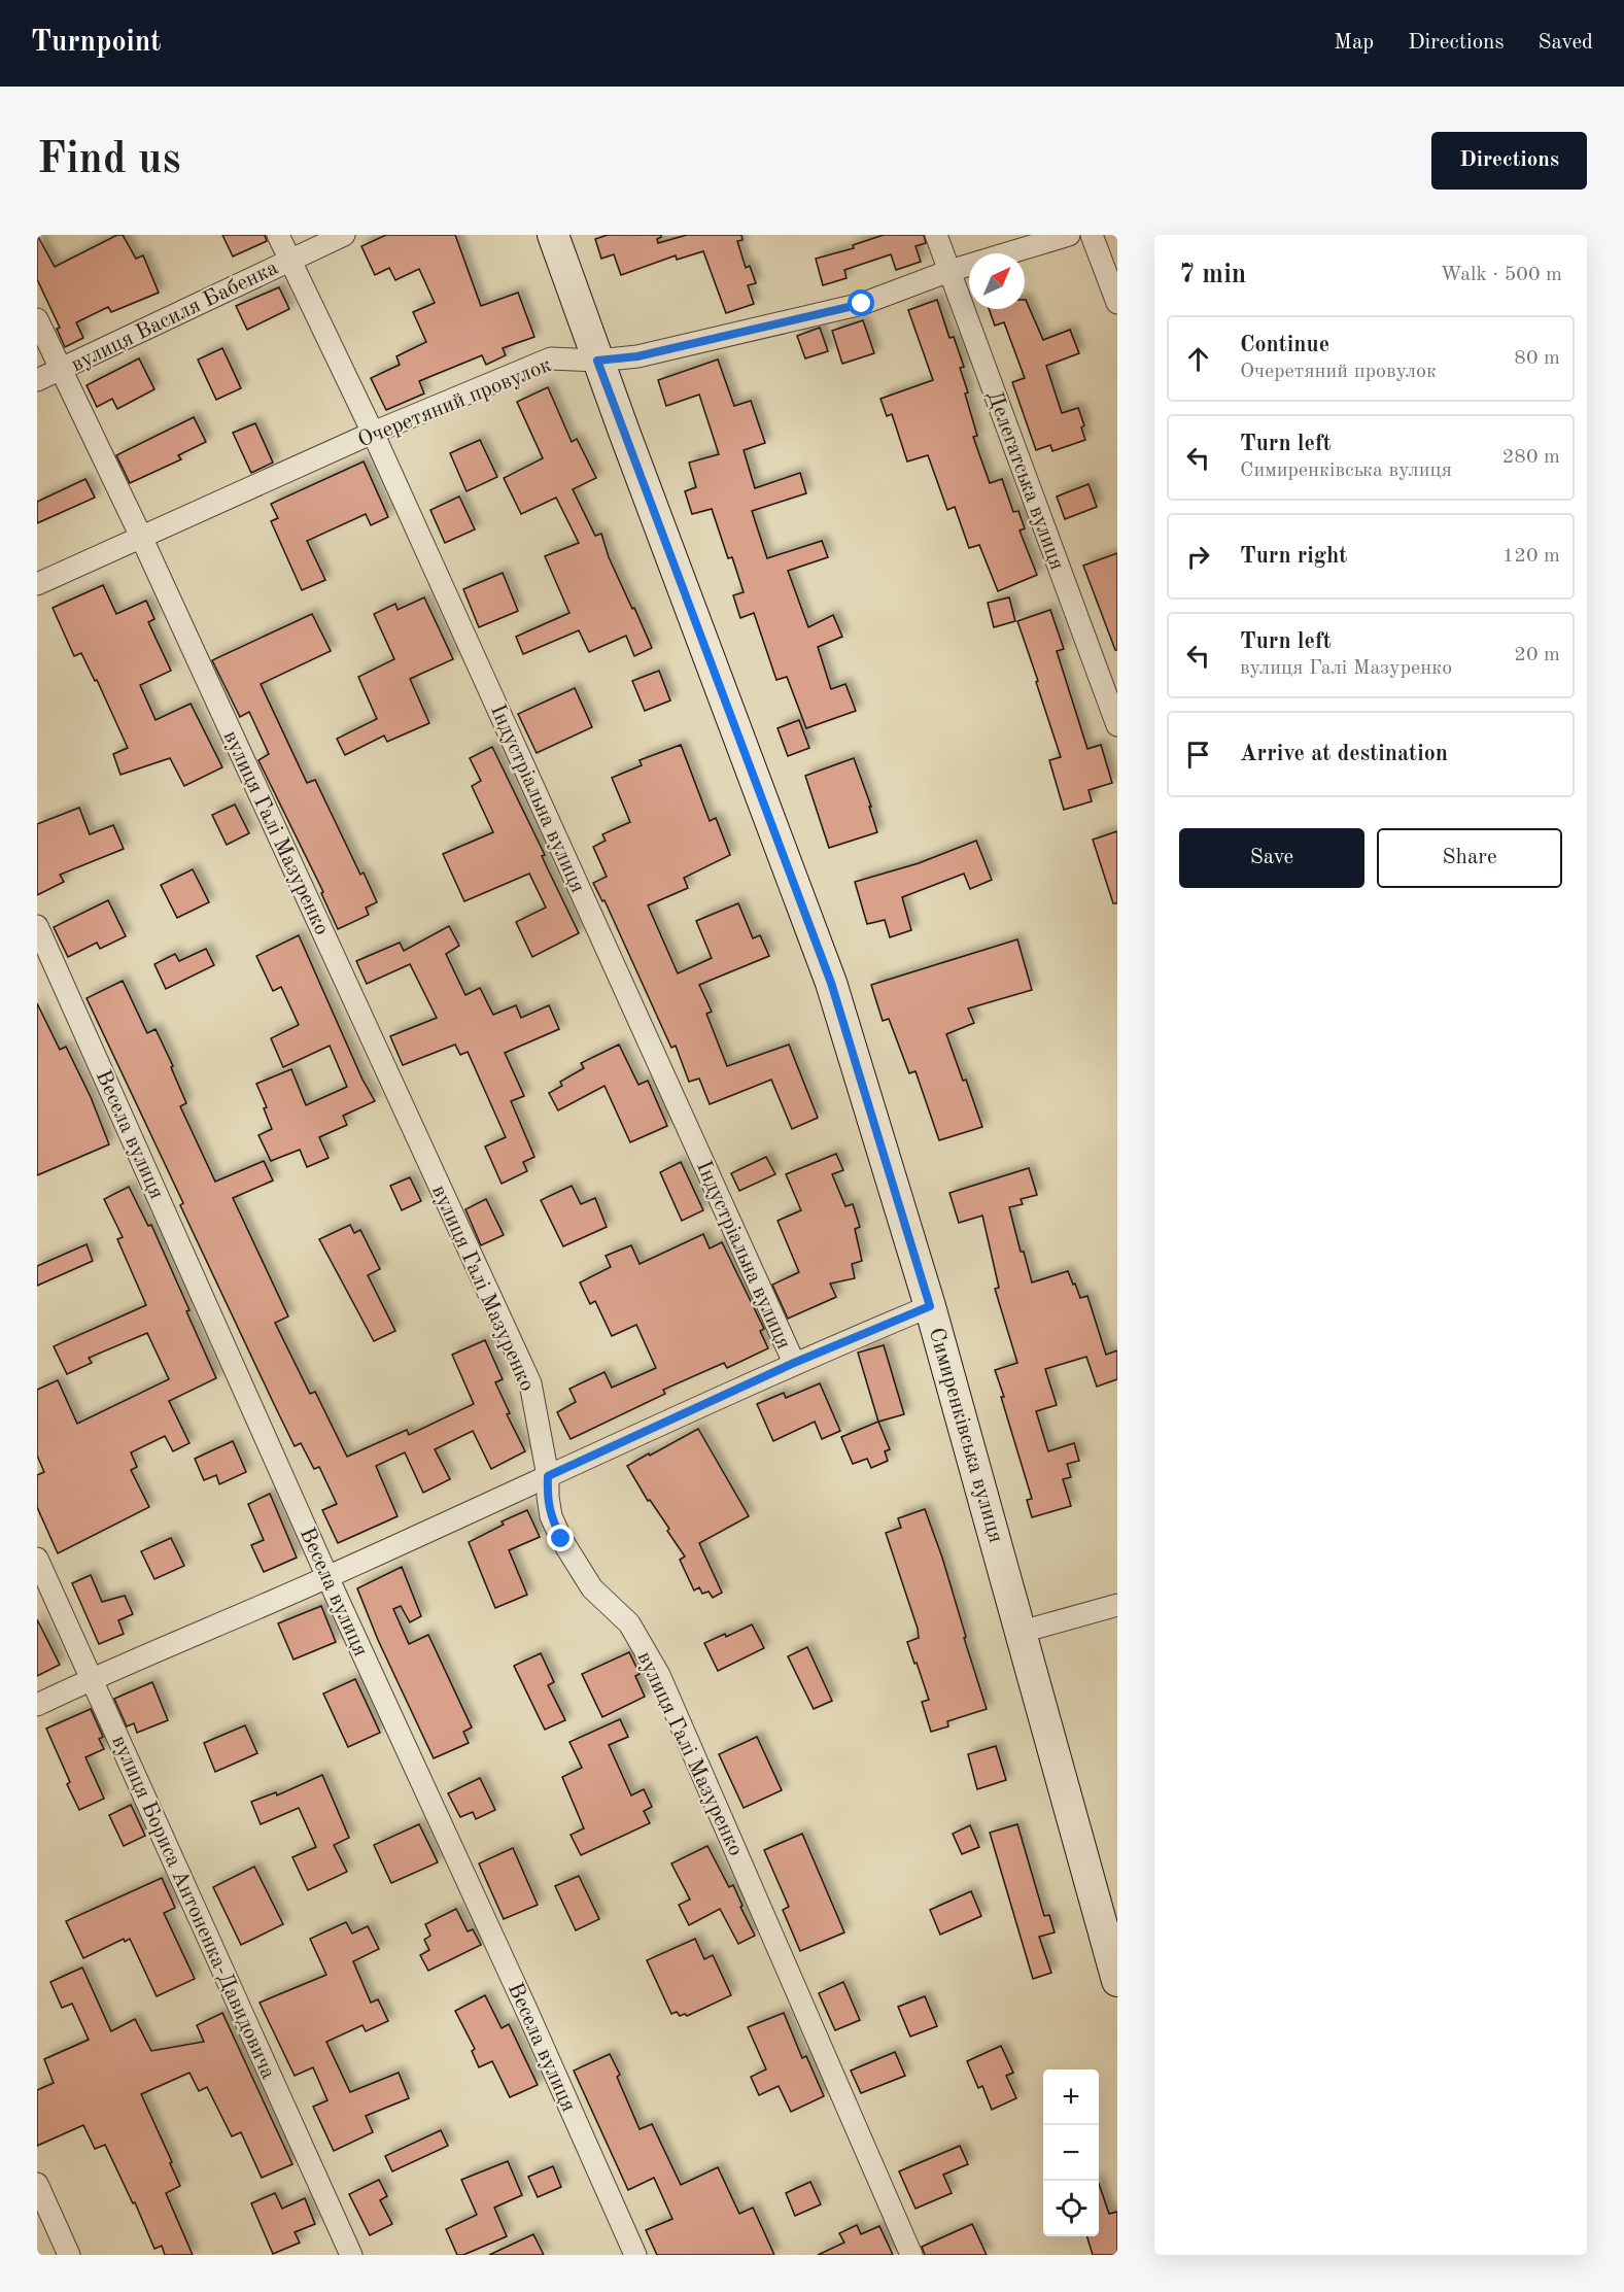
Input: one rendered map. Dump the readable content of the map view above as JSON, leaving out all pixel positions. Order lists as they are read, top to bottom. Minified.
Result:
{"streets":{"main road":["Симиренківська вулиця"],"street":["вулиця Василя Бабенка","Очеретяний провулок","Делегатська вулиця","Індустріальна вулиця","вулиця Галі Мазуренко","Весела вулиця","вулиця Бориса Антоненка-Давидовича"]},"crossings":[["вулиця Василя Бабенка","Індустріальна вулиця"],["вулиця Василя Бабенка","вулиця Галі Мазуренко"],["Очеретяний провулок","Делегатська вулиця"],["Очеретяний провулок","Індустріальна вулиця"],["Очеретяний провулок","вулиця Галі Мазуренко"],["Очеретяний провулок","Симиренківська вулиця"]],"north":"top right","page":{"header":"Turnpoint","nav":["Map","Directions","Saved"],"buttons":["Directions",["Save","Share"]],"title":"Find us","heading":["7 min","Walk · 500 m"],"list":[["Continue","Очеретяний провулок","80 m"],["Turn left","Симиренківська вулиця","280 m"],["Turn right","120 m"],["Turn left","вулиця Галі Мазуренко","20 m"],"Arrive at destination"],"map_buttons":["+","−"]}}
